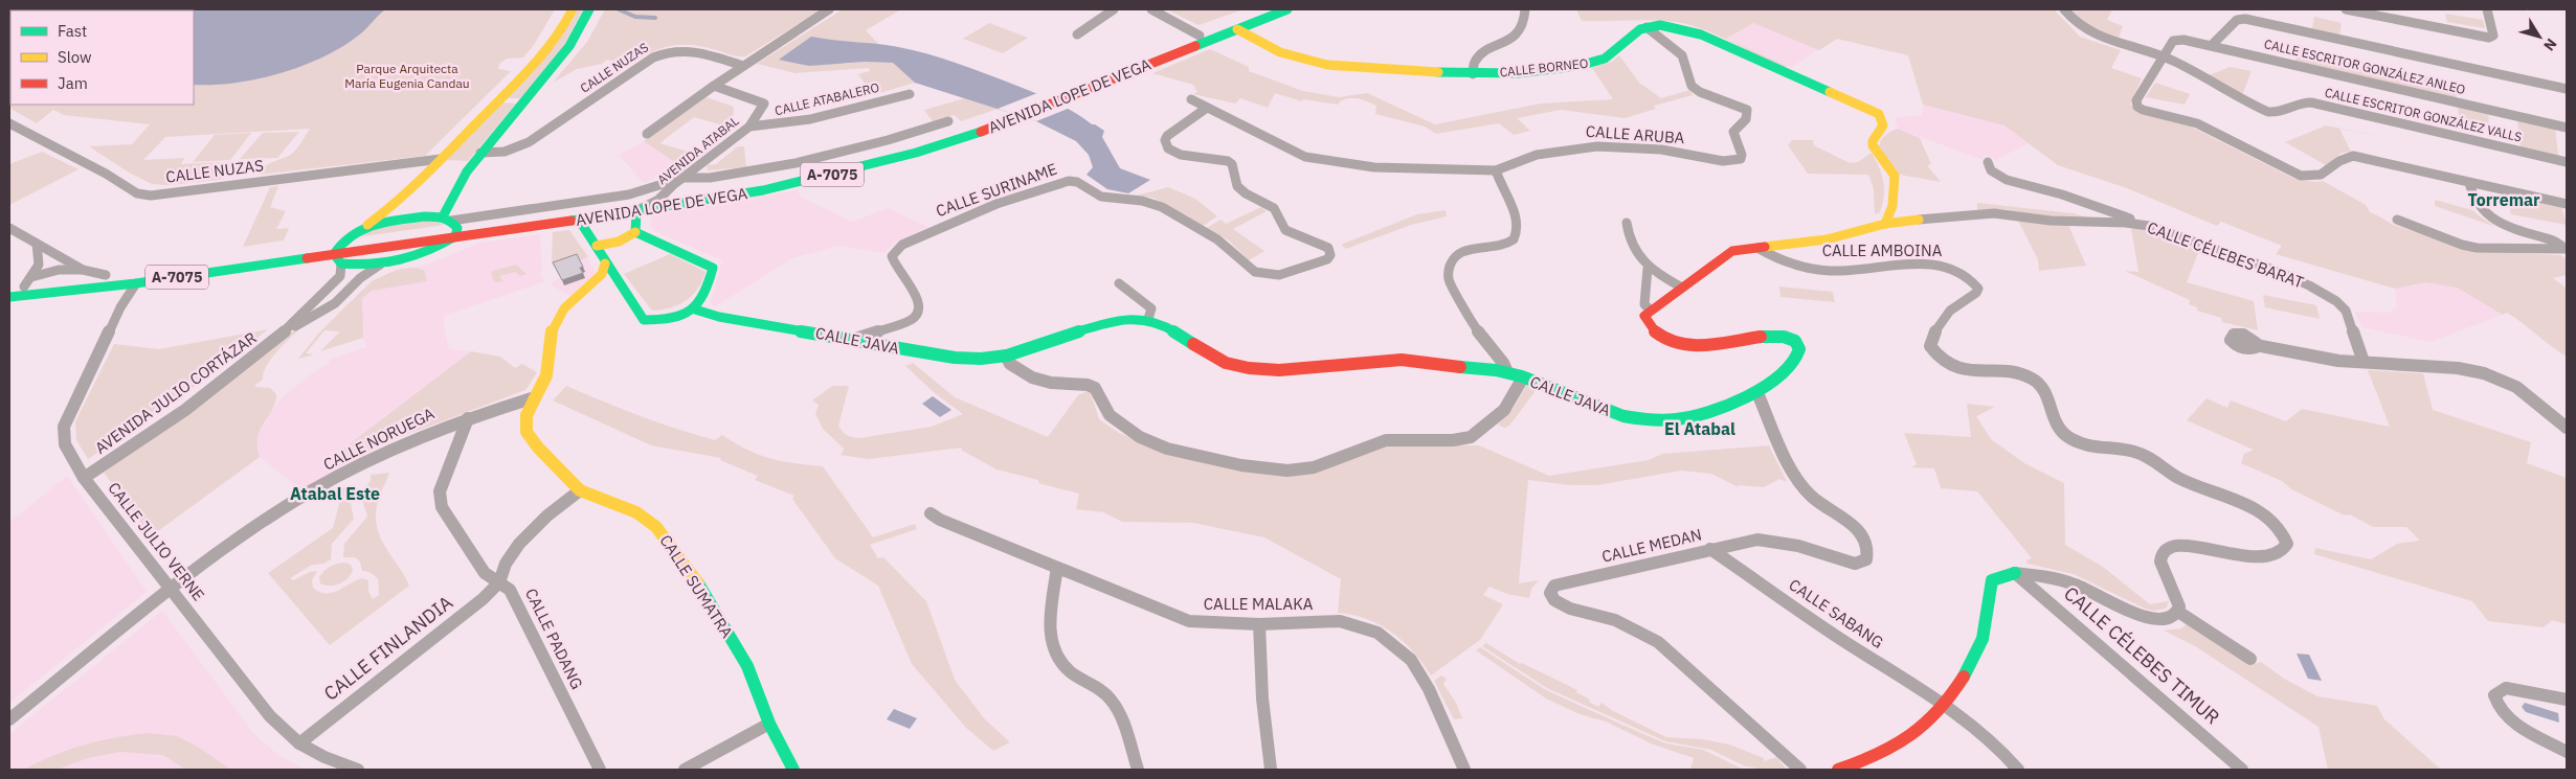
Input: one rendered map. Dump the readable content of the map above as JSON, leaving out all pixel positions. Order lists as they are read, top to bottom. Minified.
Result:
{"streets":{"street":["CALLE ESCRITOR GONZÁLEZ ANLEO","CALLE NUZAS","CALLE BORNEO","AVENIDA LOPE DE VEGA","CALLE ATABALERO","CALLE ESCRITOR GONZÁLEZ VALLS","CALLE ARUBA","AVENIDA ATABAL","A-7075","CALLE SURINAME","CALLE AMBOINA","CALLE CÉLEBES BARAT","CALLE JAVA","AVENIDA JULIO CORTÁZAR","CALLE NORUEGA","CALLE JULIO VERNE","CALLE MEDAN","CALLE SUMATRA","CALLE MALAKA","CALLE SABANG","CALLE PADANG","CALLE FINLANDIA","CALLE CÉLEBES TIMUR"]},"crossings":[["CALLE ESCRITOR GONZÁLEZ ANLEO","CALLE ESCRITOR GONZÁLEZ VALLS"],["CALLE BORNEO","AVENIDA LOPE DE VEGA"],["CALLE BORNEO","CALLE ARUBA"],["CALLE BORNEO","CALLE CÉLEBES BARAT"],["AVENIDA LOPE DE VEGA","AVENIDA ATABAL"],["AVENIDA LOPE DE VEGA","AVENIDA JULIO CORTÁZAR"],["AVENIDA LOPE DE VEGA","CALLE JULIO VERNE"],["CALLE ATABALERO","AVENIDA ATABAL"],["CALLE ARUBA","CALLE SURINAME"],["CALLE SURINAME","CALLE JAVA"],["CALLE JAVA","CALLE MEDAN"],["AVENIDA JULIO CORTÁZAR","CALLE JULIO VERNE"],["CALLE NORUEGA","CALLE JULIO VERNE"],["CALLE NORUEGA","CALLE SUMATRA"],["CALLE NORUEGA","CALLE PADANG"],["CALLE JULIO VERNE","CALLE FINLANDIA"],["CALLE MEDAN","CALLE SABANG"],["CALLE PADANG","CALLE FINLANDIA"]],"districts":["Torremar","El Atabal","Atabal Este"],"parks":["Parque Arquitecta María Eugenia Candau"],"legend":["Fast","Slow","Jam"],"north":"bottom right"}
